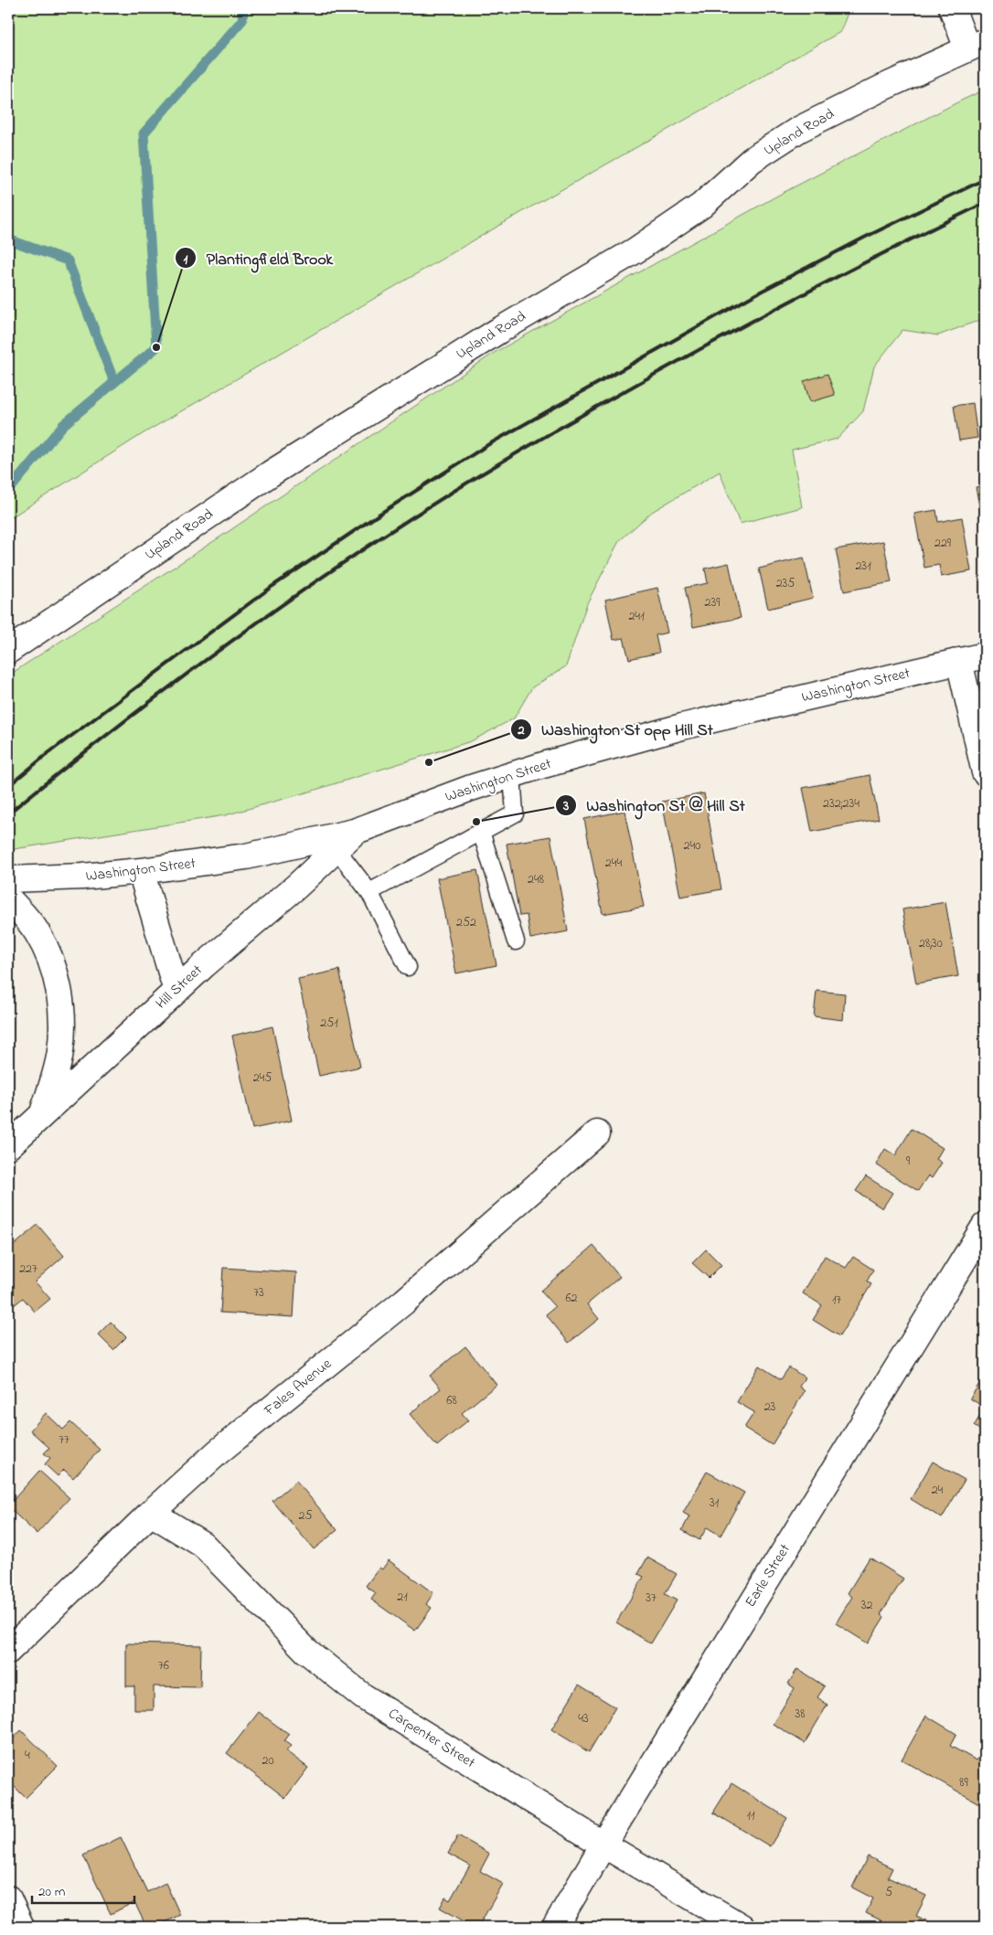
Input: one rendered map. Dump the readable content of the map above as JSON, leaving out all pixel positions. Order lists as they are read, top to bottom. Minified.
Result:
{"streets":{"street":["Upland Road","Washington Street","Hill Street","Fales Avenue","Earle Street","Carpenter Street"]},"crossings":[["Washington Street","Hill Street"],["Fales Avenue","Carpenter Street"],["Earle Street","Carpenter Street"]],"places":["Plantingfield Brook","Washington St opp Hill St","Washington St @ Hill St"],"house_numbers":["229","231","235","239","241","232;234","240","244","248","252","28;30","251","245","9","227","73","62","17","68","23","77","24","31","25","21","37","32","76","38","43","4","20","89","11","5"],"scale_bar":"20 m"}
